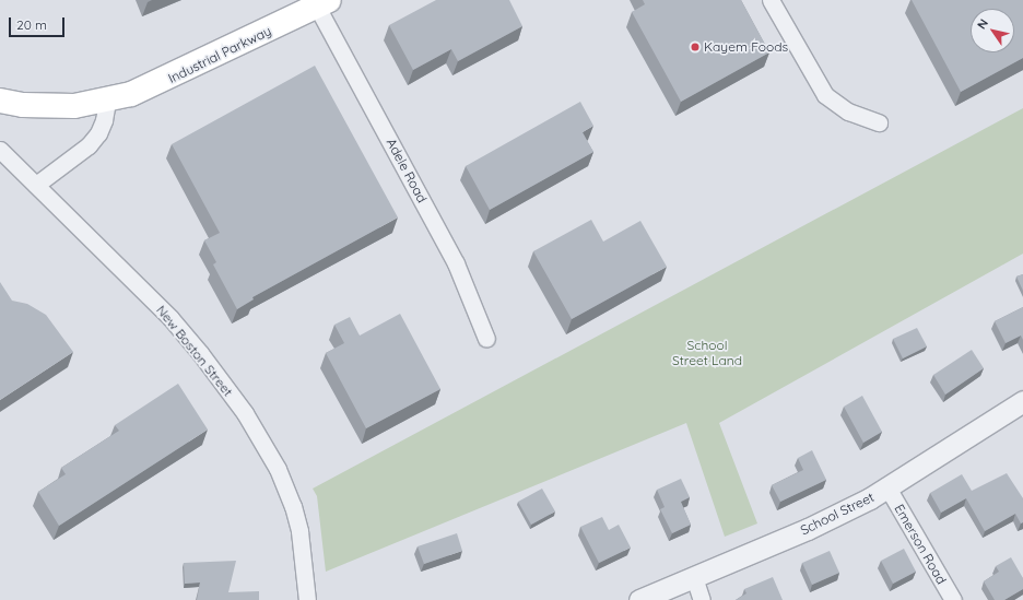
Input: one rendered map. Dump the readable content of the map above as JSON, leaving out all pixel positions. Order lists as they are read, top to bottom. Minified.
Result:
{"streets":{"main road":["Industrial Parkway"],"street":["Adele Road","New Boston Street","School Street","Emerson Road"]},"crossings":[["Industrial Parkway","Adele Road"],["School Street","Emerson Road"]],"parks":["School Street Land"],"places":["Kayem Foods"],"scale_bar":"20 m","north":"top left"}
